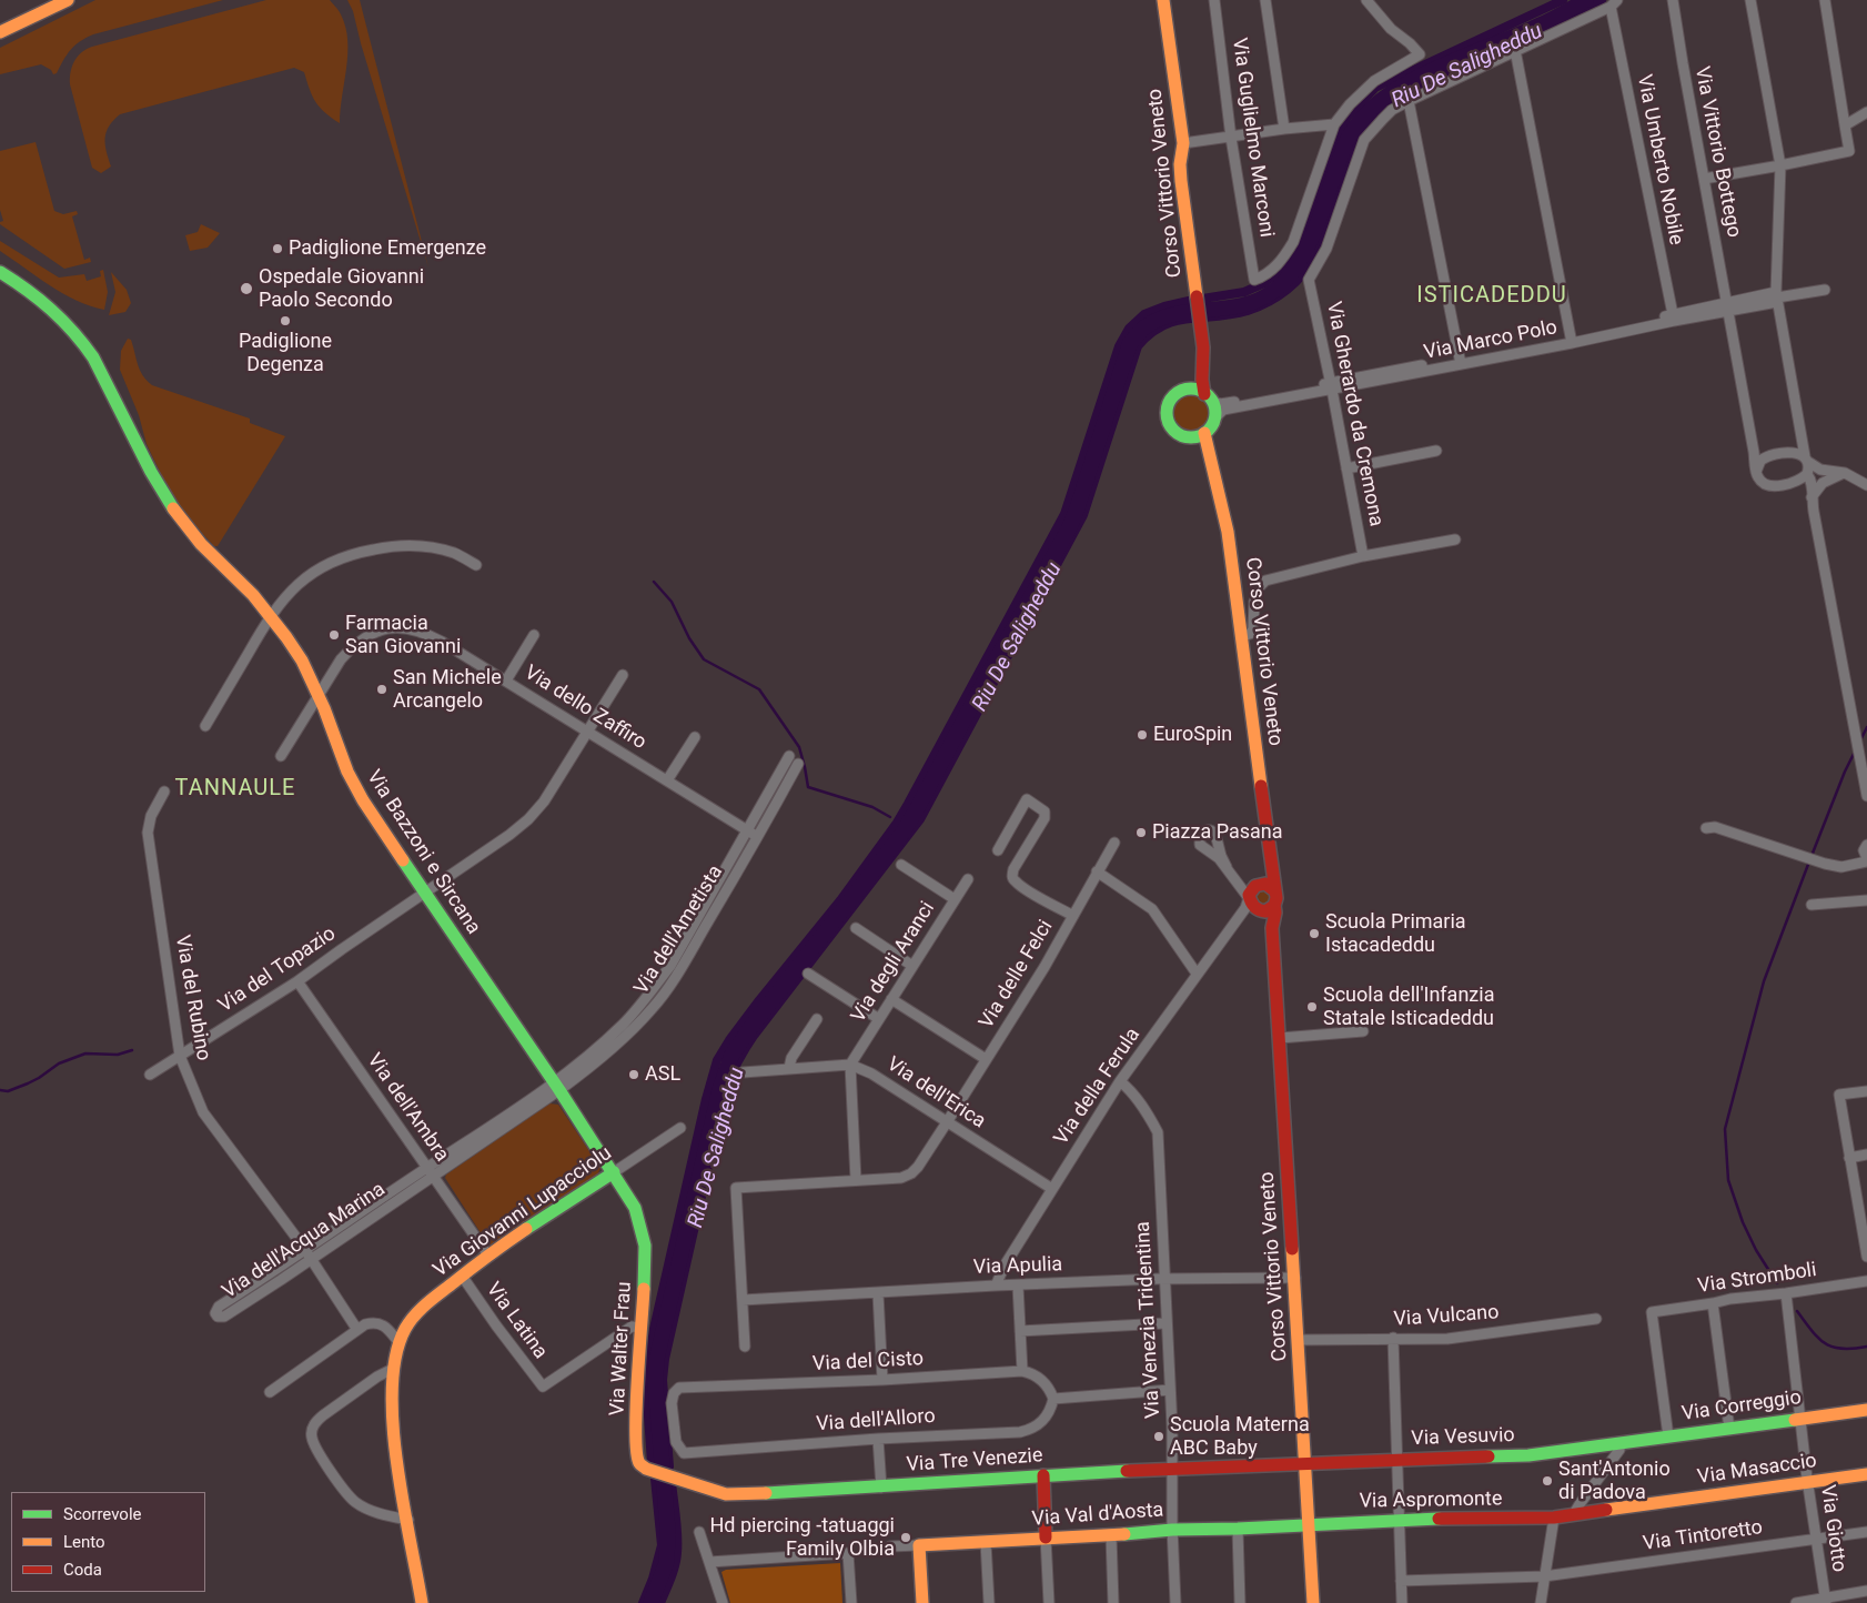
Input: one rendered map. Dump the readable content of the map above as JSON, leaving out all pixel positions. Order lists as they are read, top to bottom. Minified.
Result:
{"streets":{"main road":["Corso Vittorio Veneto","Via Bazzoni e Sircana","Via Giovanni Lupacciolu","Via Walter Frau","Via Correggio","Via Vesuvio","Via Tre Venezie","Via Masaccio","Via Aspromonte","Via Val d'Aosta"],"street":["Via Guglielmo Marconi","Via Vittorio Bottego","Via Umberto Nobile","Via Marco Polo","Via Gherardo da Cremona","Via dello Zaffiro","Via dell'Ametista","Via degli Aranci","Via del Topazio","Via delle Felci","Via del Rubino","Via della Ferula","Via dell'Erica","Via dell'Ambra","Via dell'Acqua Marina","Via Apulia","Via Stromboli","Via Vulcano","Via Venezia Tridentina","Via Latina","Via del Cisto","Via dell'Alloro","Via Giotto","Via Tintoretto"]},"crossings":[["Via Vittorio Bottego","Via Marco Polo"],["Via Umberto Nobile","Via Marco Polo"],["Corso Vittorio Veneto","Via Marco Polo"],["Corso Vittorio Veneto","Via della Ferula"],["Corso Vittorio Veneto","Via Apulia"],["Corso Vittorio Veneto","Via Vulcano"],["Corso Vittorio Veneto","Via Vesuvio"],["Corso Vittorio Veneto","Via Tre Venezie"],["Corso Vittorio Veneto","Via Aspromonte"],["Corso Vittorio Veneto","Via Val d'Aosta"],["Via Marco Polo","Via Gherardo da Cremona"],["Via dello Zaffiro","Via Bazzoni e Sircana"],["Via dello Zaffiro","Via dell'Ametista"],["Via dello Zaffiro","Via del Topazio"],["Via Bazzoni e Sircana","Via dell'Ametista"],["Via Bazzoni e Sircana","Via del Topazio"],["Via Bazzoni e Sircana","Via Giovanni Lupacciolu"],["Via Bazzoni e Sircana","Via dell'Acqua Marina"],["Via Bazzoni e Sircana","Via Walter Frau"],["Via dell'Ametista","Via dell'Acqua Marina"],["Via degli Aranci","Via dell'Erica"],["Via del Topazio","Via del Rubino"],["Via del Topazio","Via dell'Ambra"],["Via delle Felci","Via dell'Erica"],["Via delle Felci","Via Apulia"],["Via del Rubino","Via dell'Acqua Marina"],["Via della Ferula","Via dell'Erica"],["Via della Ferula","Via Apulia"],["Via della Ferula","Via Venezia Tridentina"],["Via dell'Ambra","Via Giovanni Lupacciolu"],["Via dell'Ambra","Via dell'Acqua Marina"],["Via Giovanni Lupacciolu","Via Latina"],["Via Giovanni Lupacciolu","Via Walter Frau"],["Via Apulia","Via Venezia Tridentina"],["Via Stromboli","Via Correggio"],["Via Stromboli","Via Giotto"],["Via Venezia Tridentina","Via Tre Venezie"],["Via Venezia Tridentina","Via Val d'Aosta"],["Via Latina","Via Walter Frau"],["Via Walter Frau","Via Tre Venezie"],["Via del Cisto","Via dell'Alloro"],["Via Correggio","Via Vesuvio"],["Via Correggio","Via Giotto"],["Via Vesuvio","Via Tre Venezie"],["Via Masaccio","Via Aspromonte"],["Via Masaccio","Via Giotto"],["Via Aspromonte","Via Val d'Aosta"],["Via Giotto","Via Tintoretto"]],"districts":["ISTICADEDDU","TANNAULE"],"water":["Riu De Saligheddu"],"places":["Padiglione Emergenze","Ospedale Giovanni Paolo Secondo","Padiglione Degenza","Farmacia San Giovanni","San Michele Arcangelo","EuroSpin","Piazza Pasana","Scuola Primaria Istacadeddu","Scuola dell'Infanzia Statale Isticadeddu","ASL","Scuola Materna ABC Baby","Sant'Antonio di Padova","Hd piercing -tatuaggi Family Olbia"],"legend":["Scorrevole","Lento","Coda"]}
